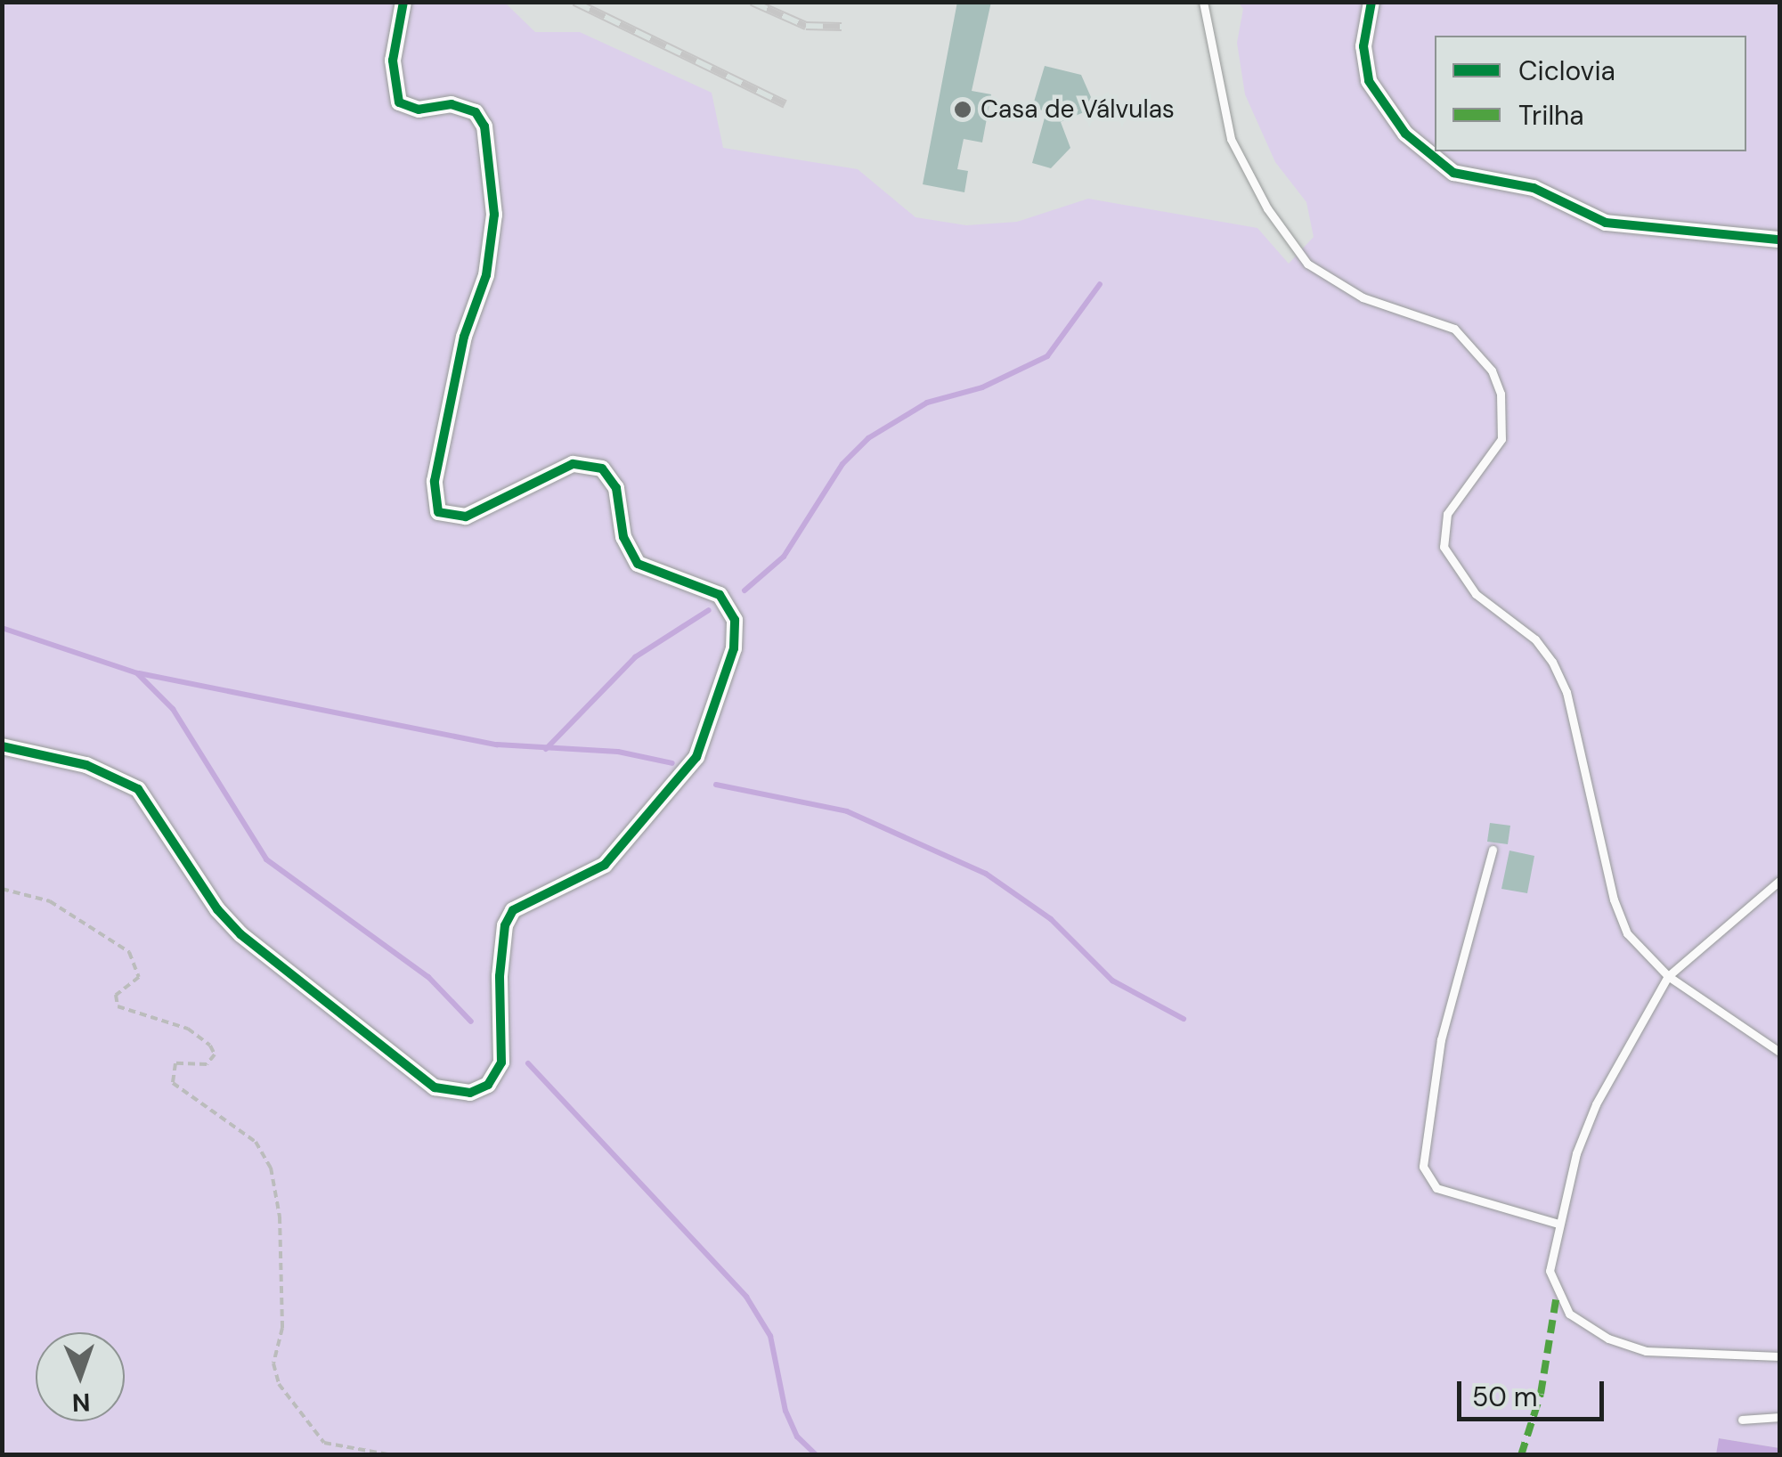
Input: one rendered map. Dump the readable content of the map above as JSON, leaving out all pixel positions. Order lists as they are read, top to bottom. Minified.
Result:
{"places":["Casa de Válvulas"],"legend":["Ciclovia","Trilha"],"scale_bar":"50 m","north":"bottom"}
